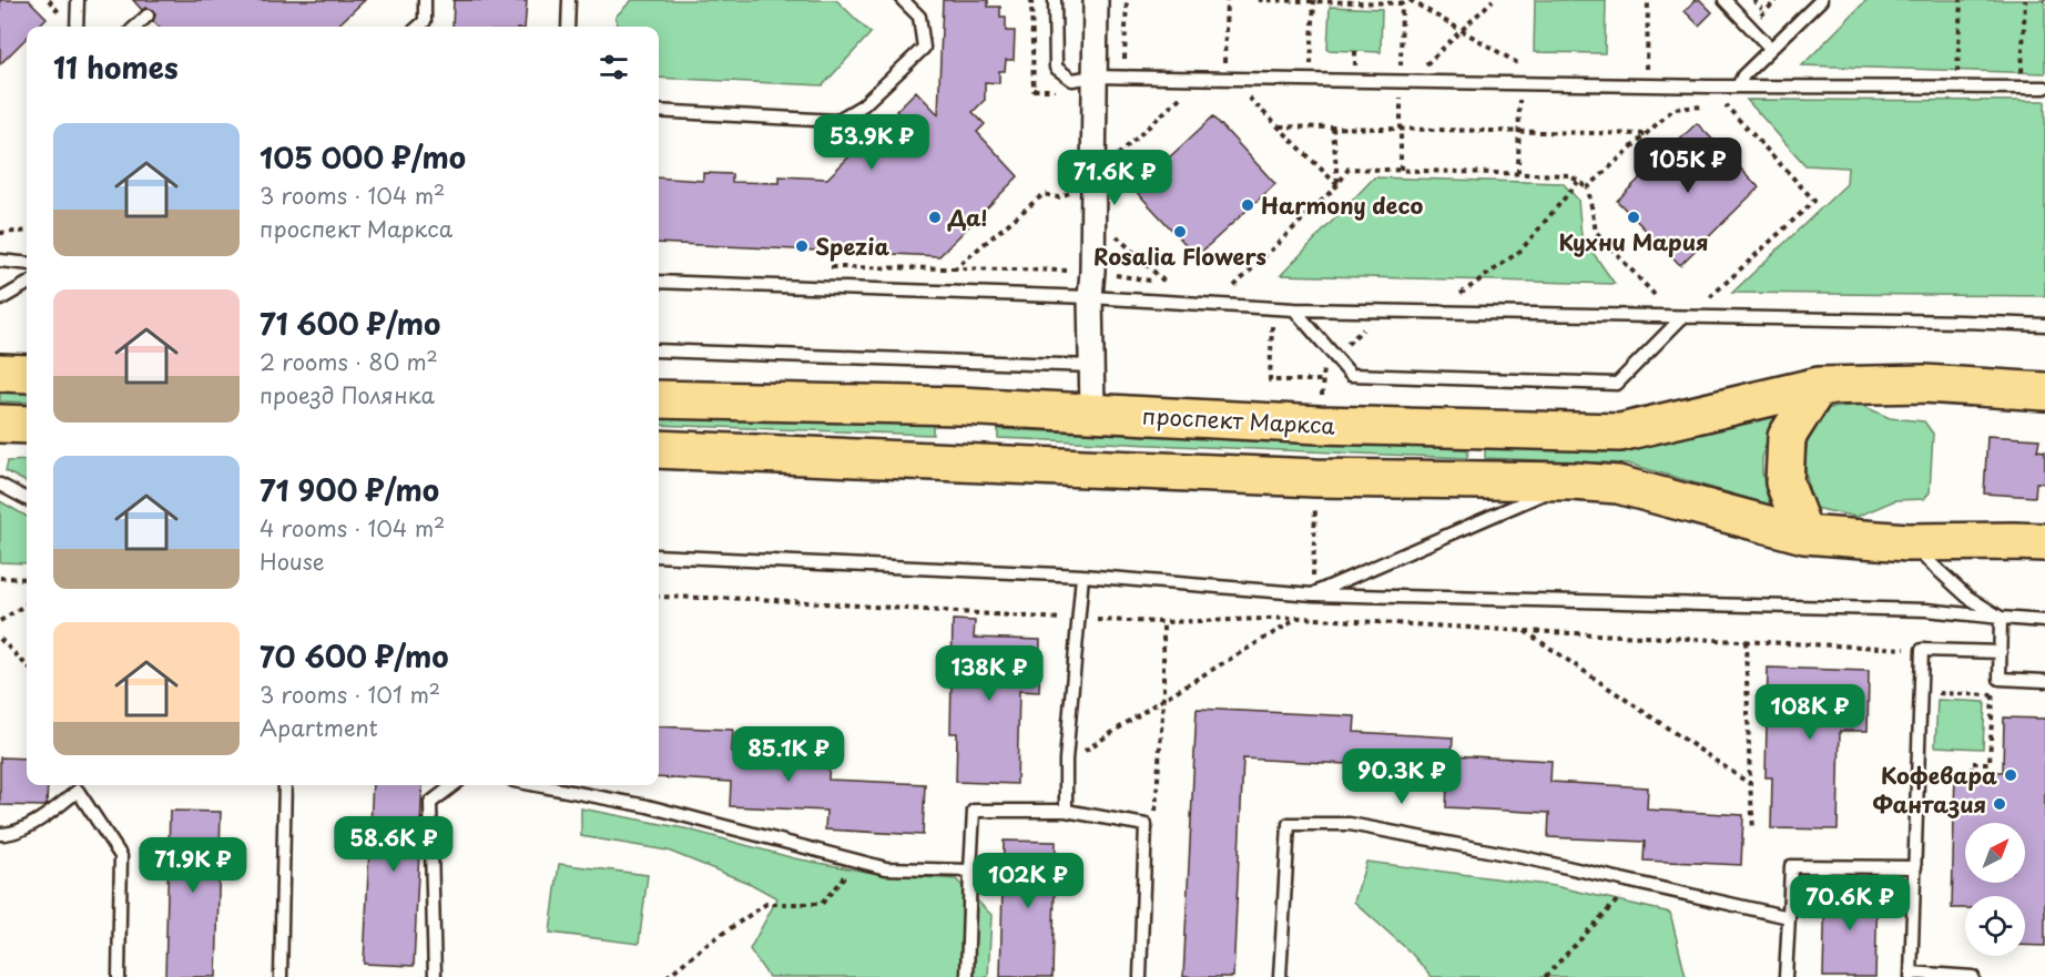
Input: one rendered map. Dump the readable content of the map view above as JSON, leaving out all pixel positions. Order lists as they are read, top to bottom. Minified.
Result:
{"streets":{"main road":["проспект Маркса"]},"places":["Harmony deco","Да!","Кухни Мария","Rosalia Flowers","Spezia","Кофевара","Фантазия"],"north":"top right","page":{"heading":"11 homes","list":[{"name":"105 000 ₽/mo","note":"3 rooms · 104 m² · проспект Маркса"},{"name":"71 600 ₽/mo","note":"2 rooms · 80 m² · проезд Полянка"},{"name":"71 900 ₽/mo","note":"4 rooms · 104 m² · House"},{"name":"70 600 ₽/mo","note":"3 rooms · 101 m² · Apartment"}],"price":["53.9K ₽","105K ₽","71.6K ₽","138K ₽","108K ₽","85.1K ₽","90.3K ₽","58.6K ₽","71.9K ₽","102K ₽","70.6K ₽"]}}
